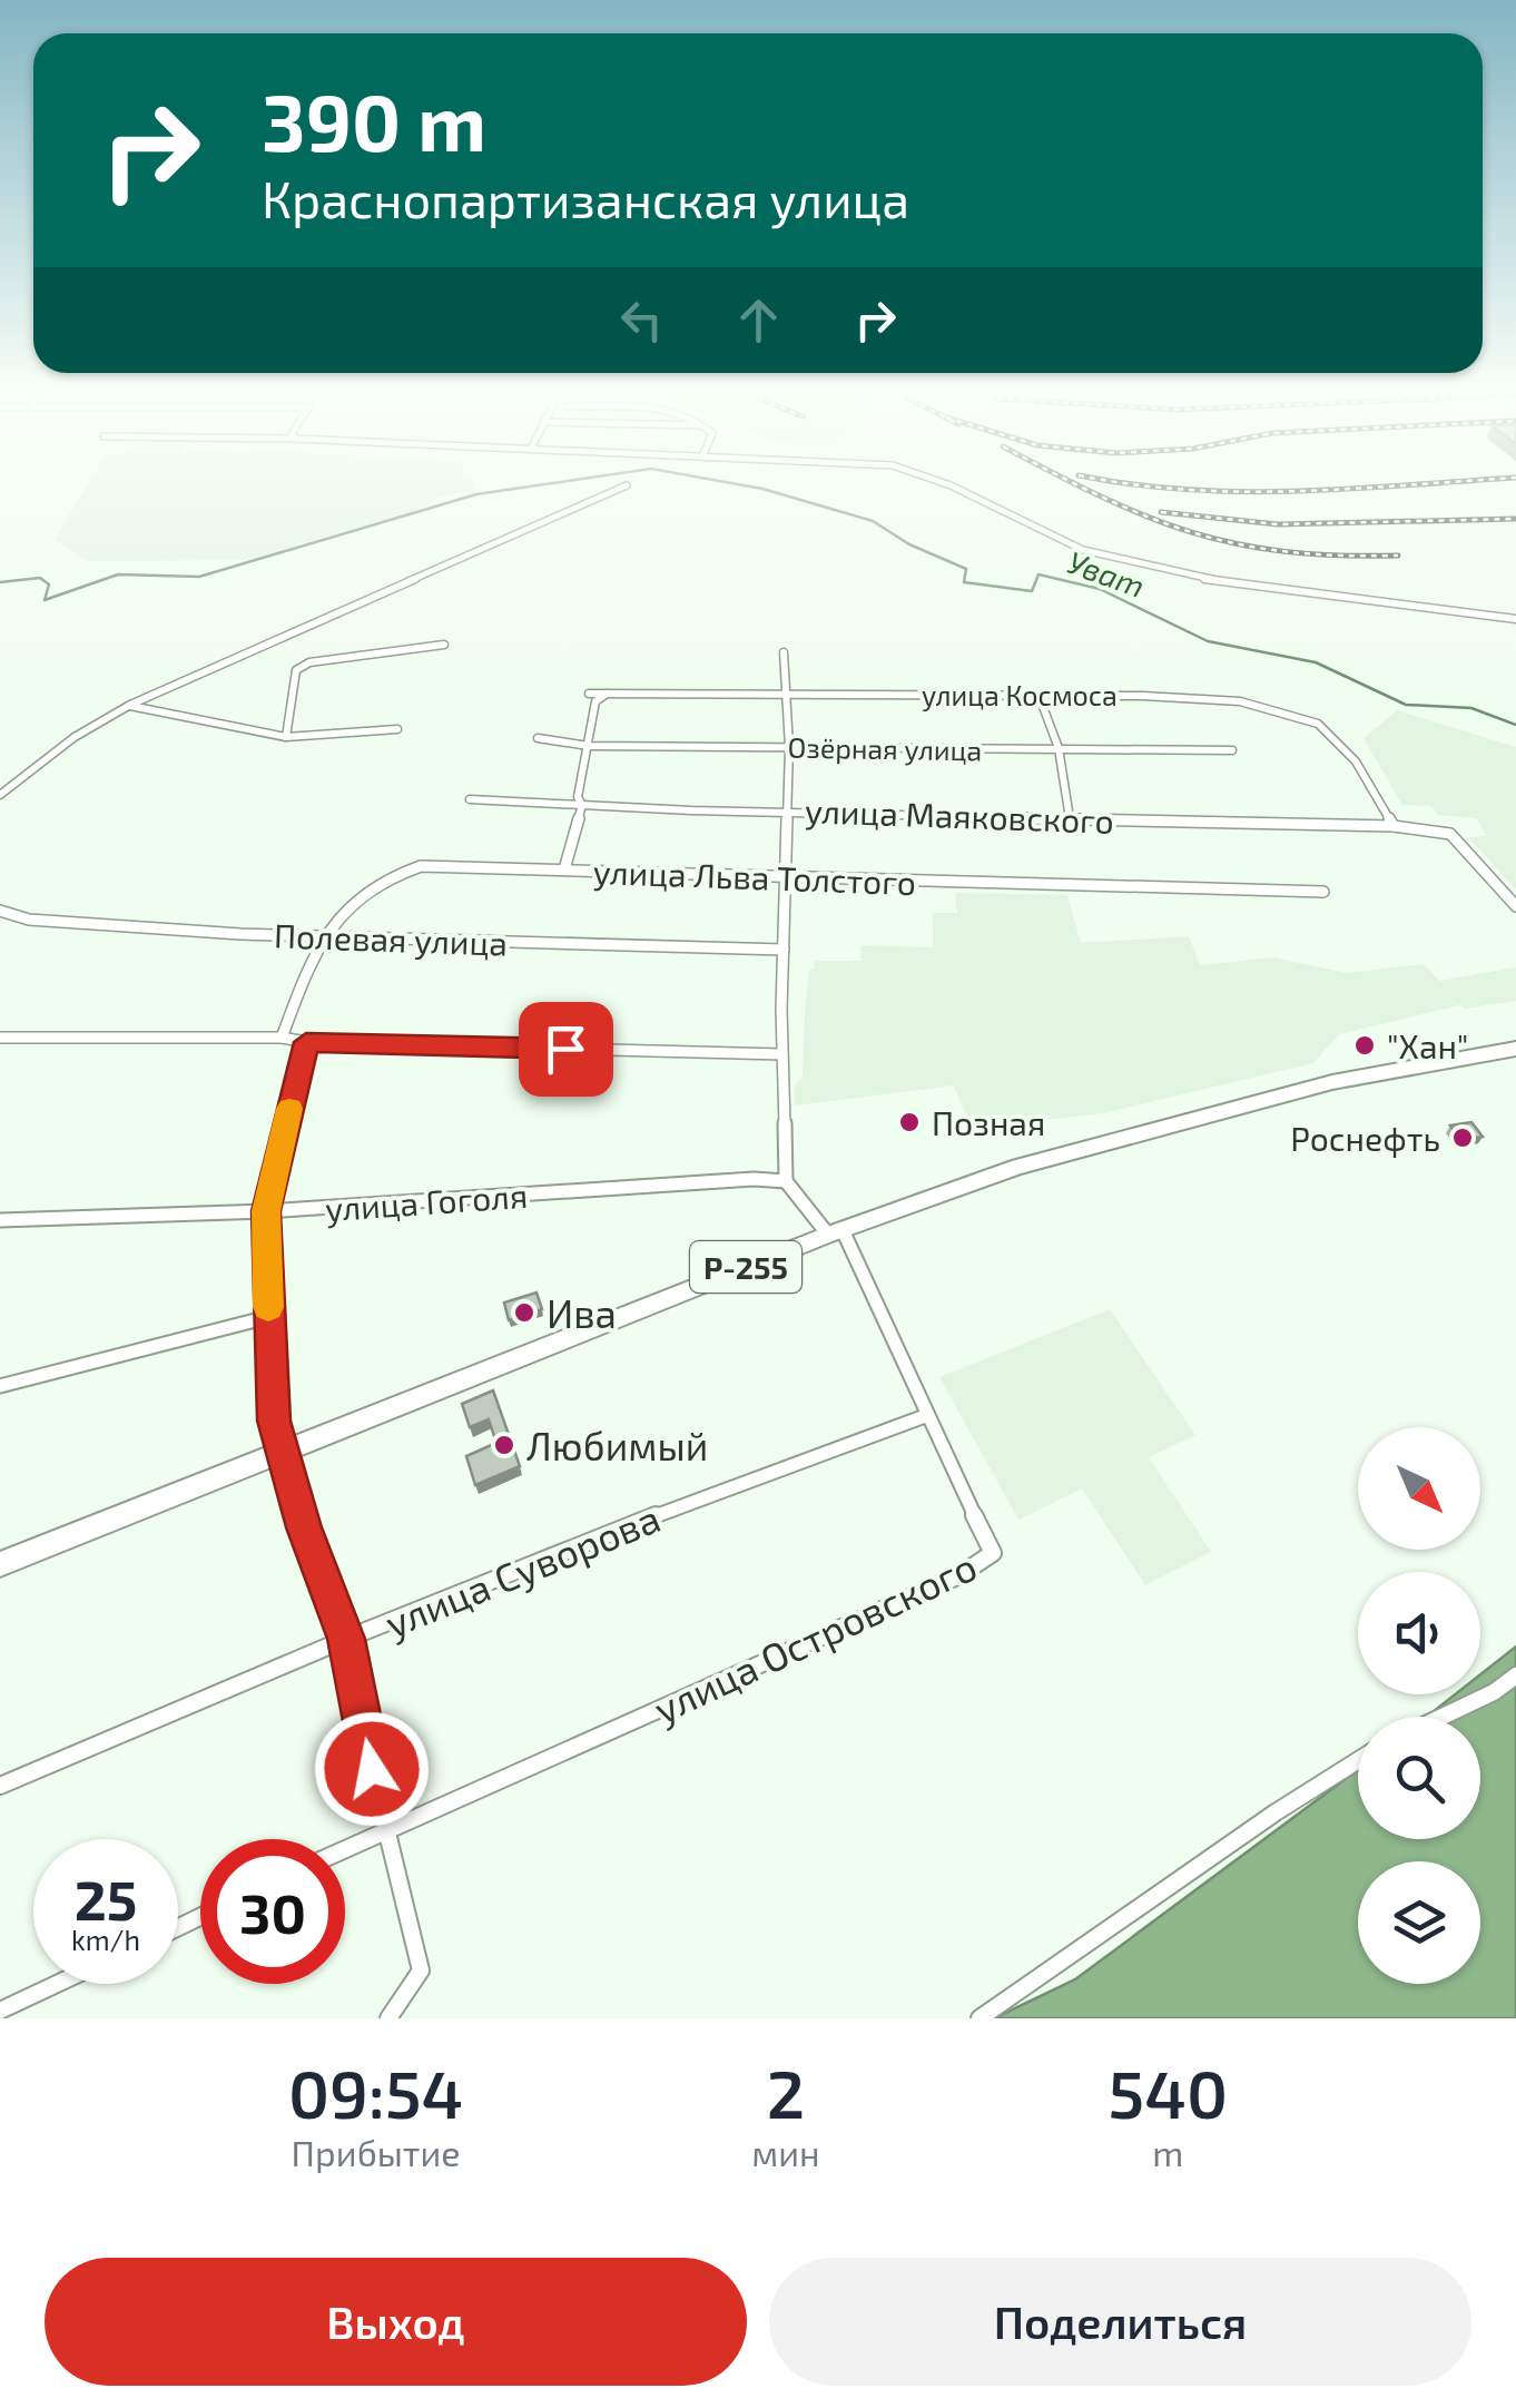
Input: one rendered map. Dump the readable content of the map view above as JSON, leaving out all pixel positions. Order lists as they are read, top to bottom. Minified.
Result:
{"streets":{"highway":["Р-255"],"street":["улица Космоса","Озёрная улица","улица Маяковского","улица Льва Толстого","Полевая улица","улица Гоголя","улица Суворова","улица Островского"]},"crossings":[["улица Космоса","улица Маяковского"],["улица Льва Толстого","Полевая улица"],["Р-255","улица Островского"],["улица Суворова","улица Островского"]],"water":["Уват"],"places":["\"Хан\"","Позная","Роснефть","Ива","Любимый"],"north":"bottom right","page":{"turn":["390 m","Краснопартизанская улица"],"speed":"25 km/h","limit":"30","eta":["09:54","Прибытие","2","мин","540","m"],"buttons":["Выход","Поделиться"]}}
